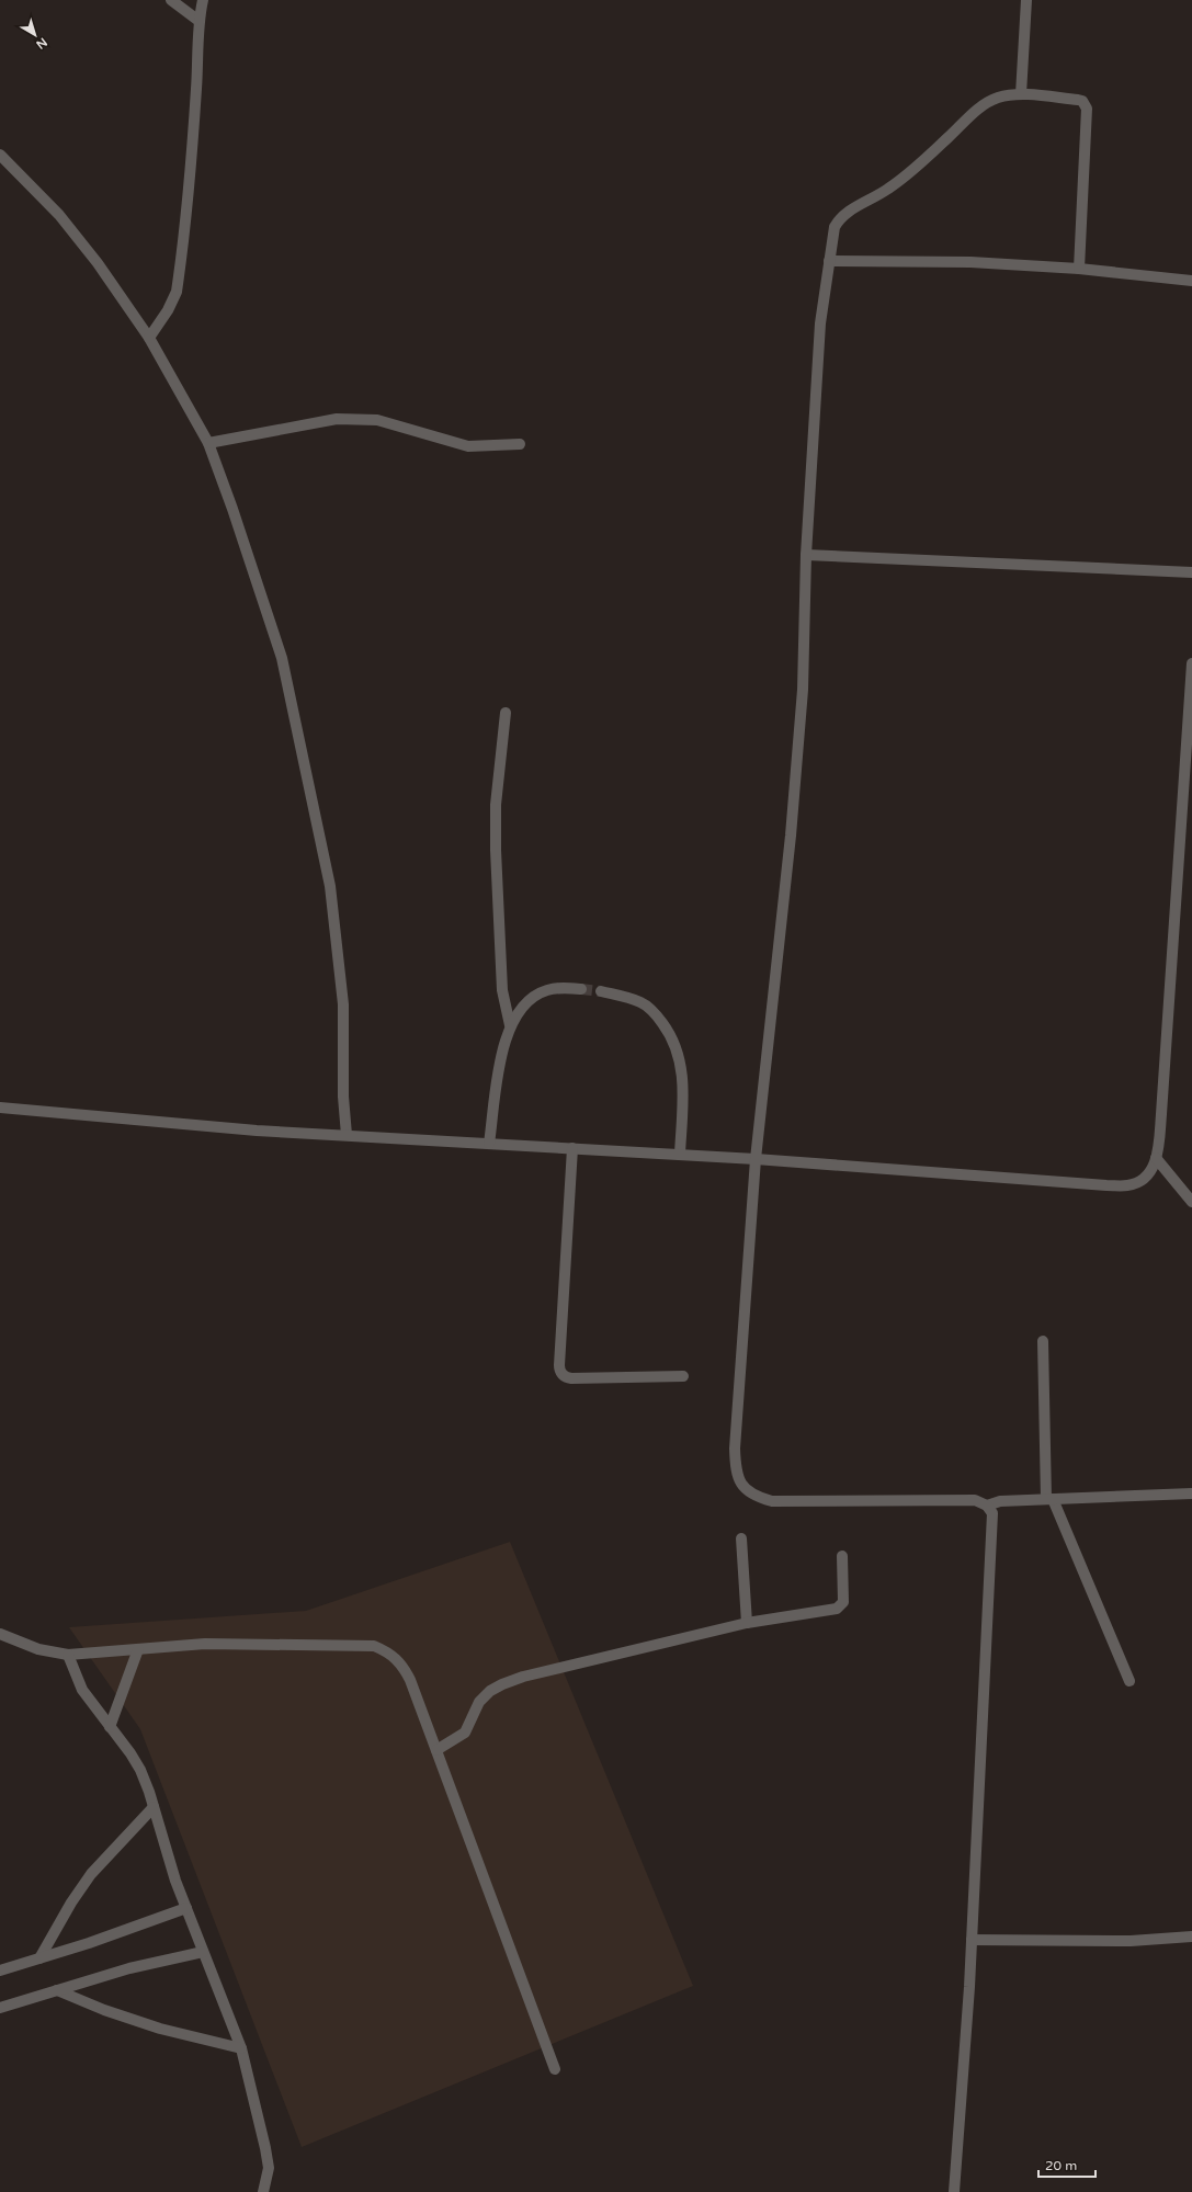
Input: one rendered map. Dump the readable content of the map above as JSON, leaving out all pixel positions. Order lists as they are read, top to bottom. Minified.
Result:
{"scale_bar":"20 m","north":"bottom right"}
